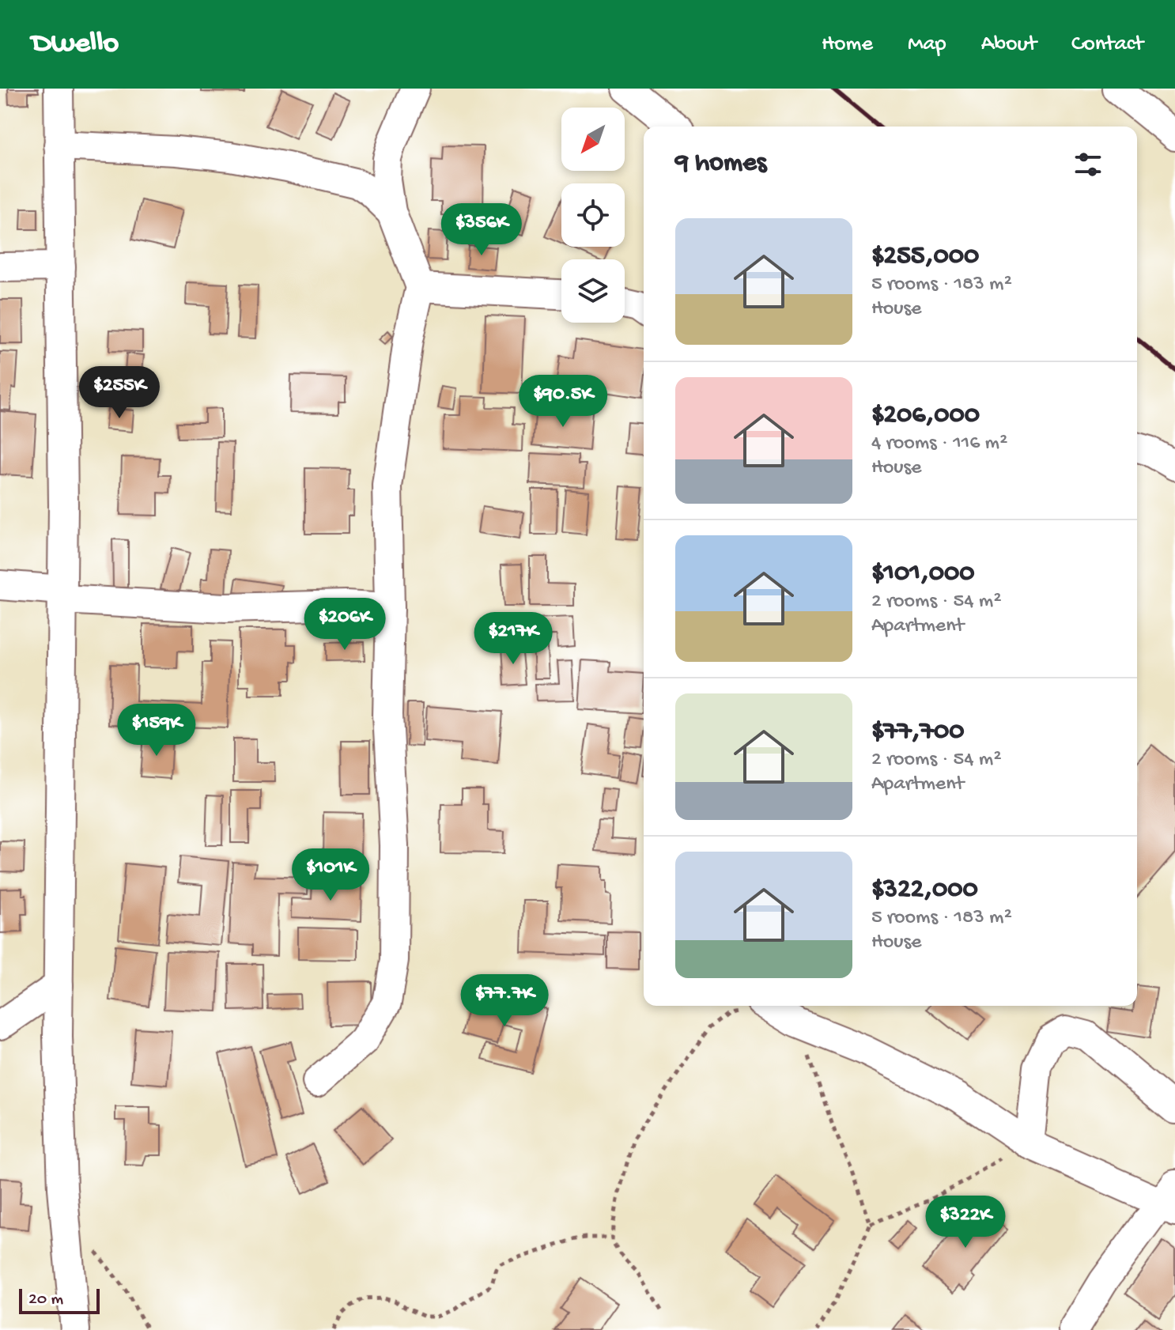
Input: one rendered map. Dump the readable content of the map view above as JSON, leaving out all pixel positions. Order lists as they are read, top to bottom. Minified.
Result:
{"scale_bar":"20 m","north":"bottom left","page":{"header":"Dwello","nav":["Home","Map","About","Contact"],"heading":"9 homes","list":[{"name":"$255,000","note":"5 rooms · 183 m² · House"},{"name":"$206,000","note":"4 rooms · 116 m² · House"},{"name":"$101,000","note":"2 rooms · 54 m² · Apartment"},{"name":"$77,700","note":"2 rooms · 54 m² · Apartment"},{"name":"$322,000","note":"5 rooms · 183 m² · House"}],"price":["$356K","$255K","$90.5K","$206K","$217K","$159K","$101K","$77.7K","$322K"],"scale":"20 m"}}
